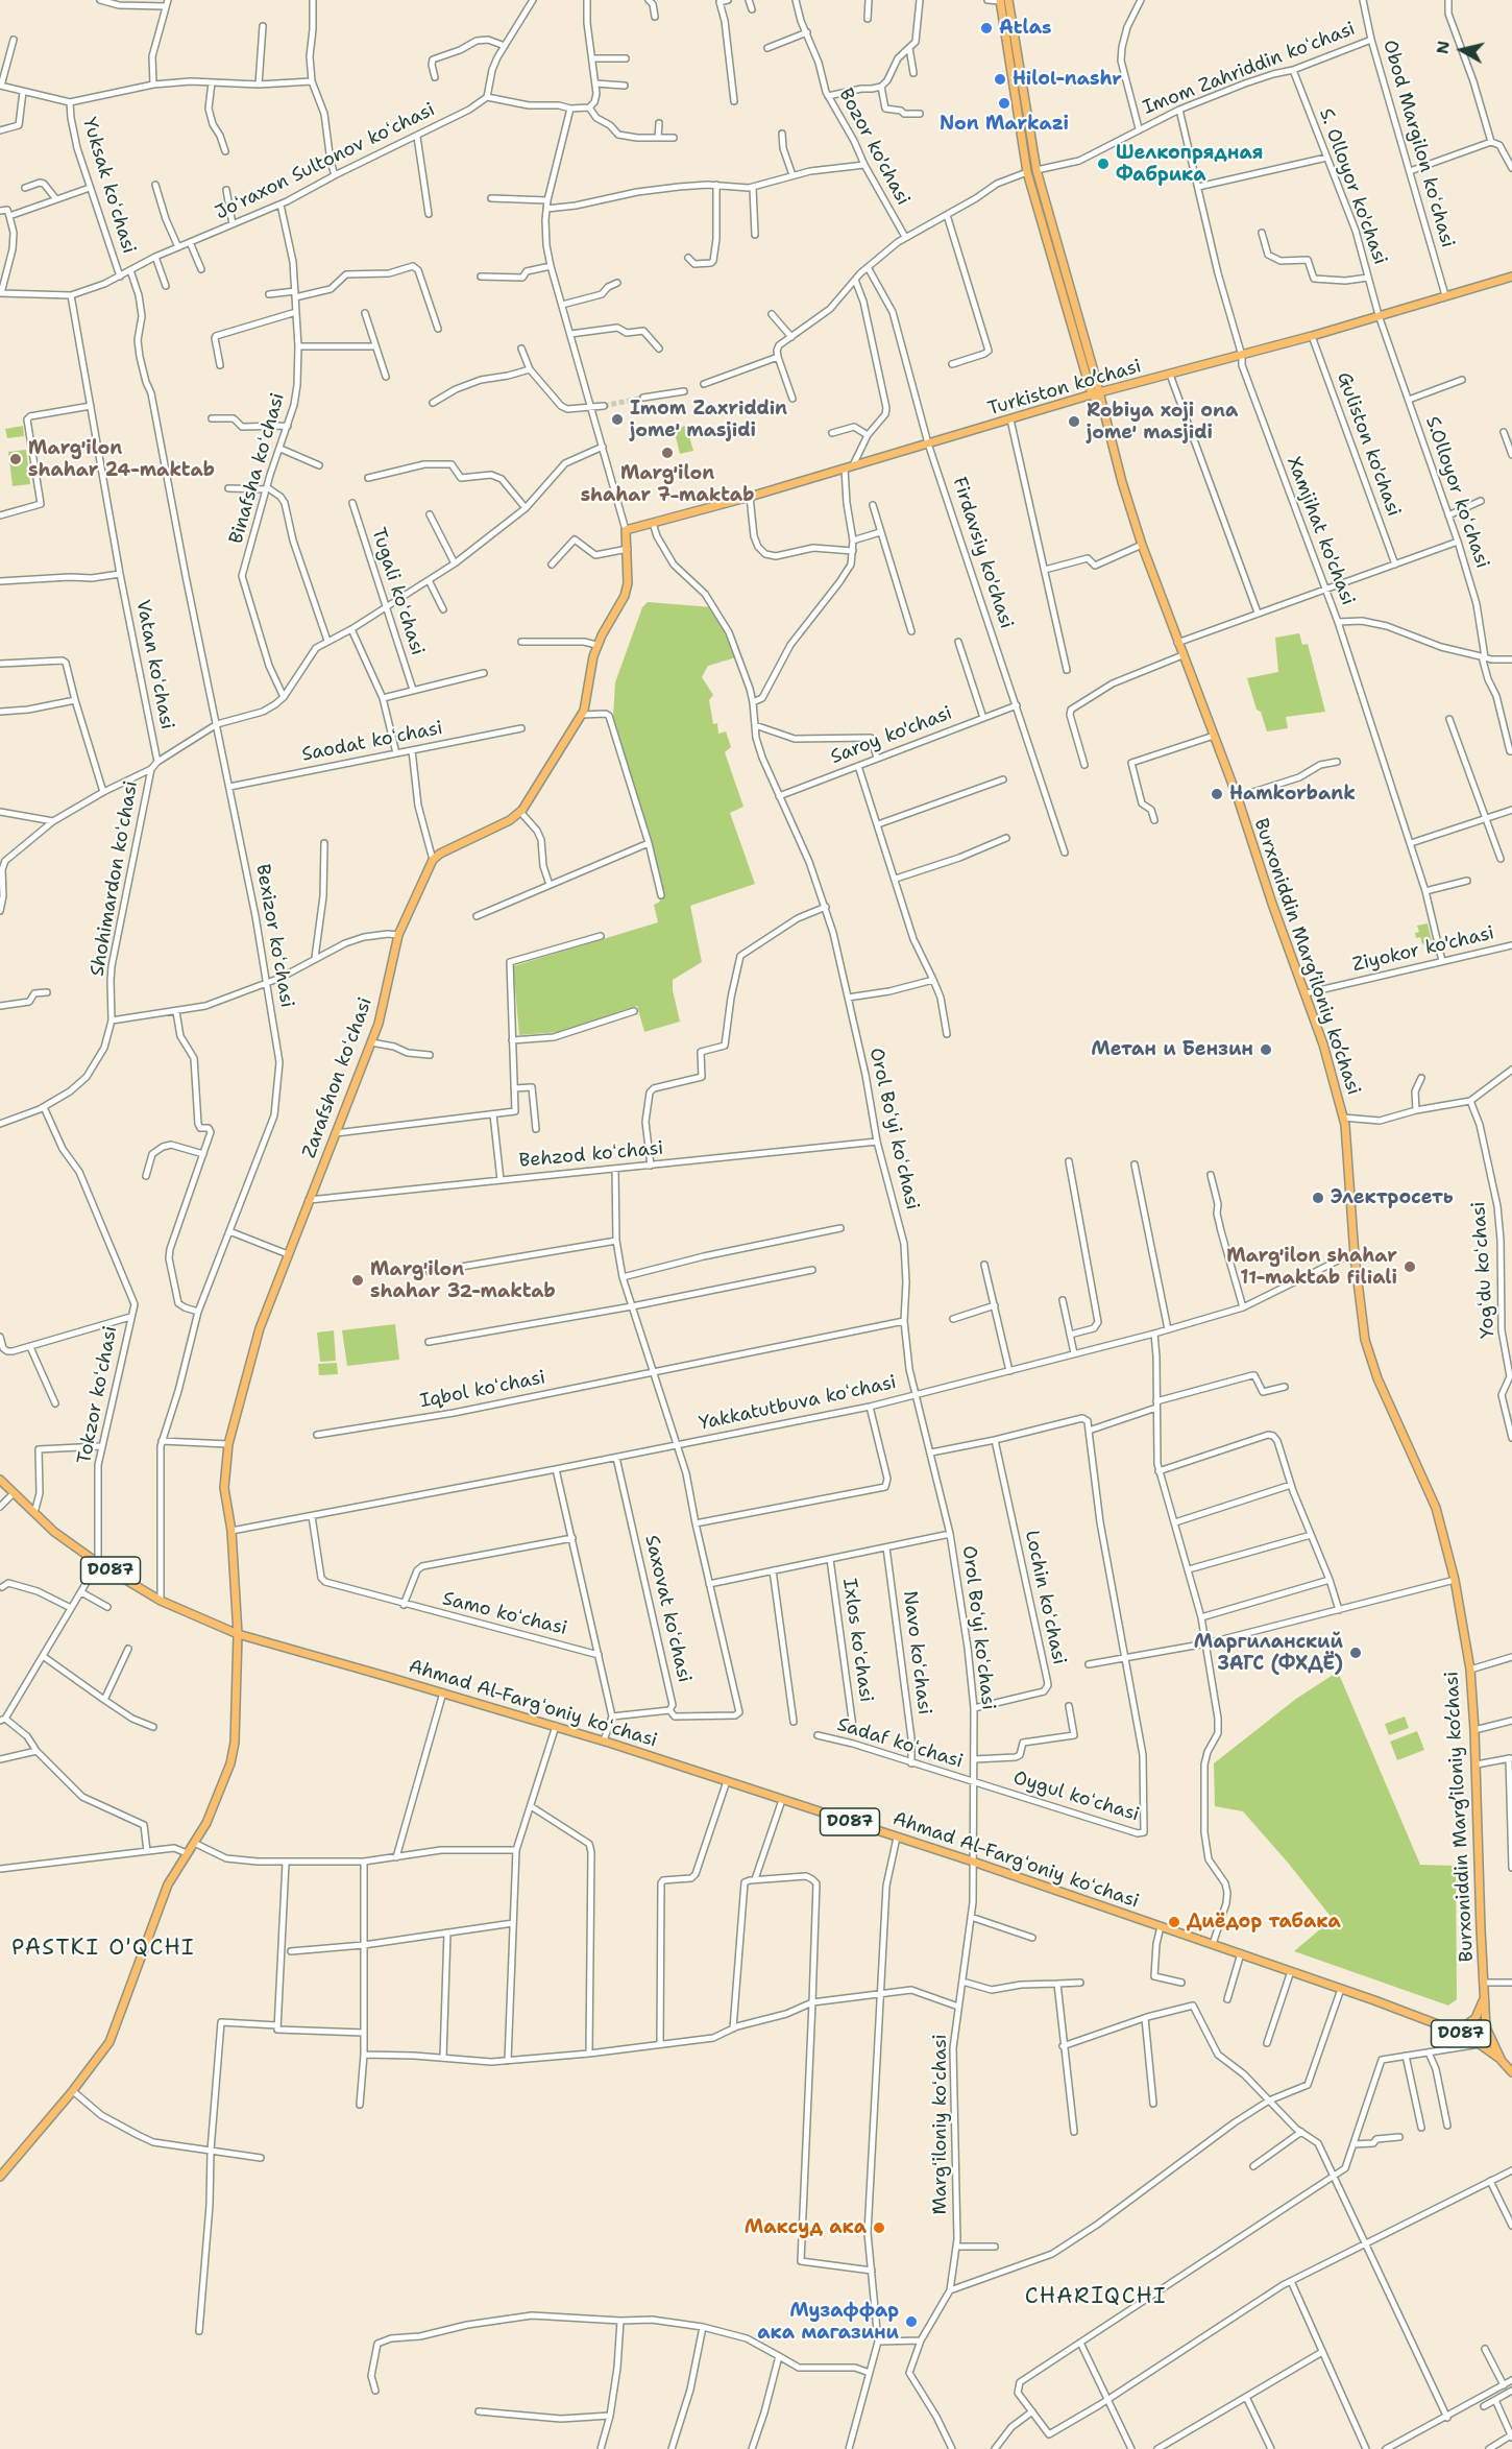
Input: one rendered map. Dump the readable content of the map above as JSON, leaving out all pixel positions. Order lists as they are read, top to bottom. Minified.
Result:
{"streets":{"main road":["Turkiston ko’chasi","Burxoniddin Marg’iloniy ko’chasi","Zarafshon koʻchasi","D087","Ahmad Al-Fargʻoniy koʻchasi"],"street":["Imom Zahriddin koʻchasi","Obod Margilon koʻchasi","Bozor ko'chasi","Joʻraxon Sultonov koʻchasi","Yuksak koʻchasi","S. Olloyor ko'chasi","Guliston ko'chasi","Binafsha koʻchasi","S.Olloyor koʻchasi","Xamjihat ko'chasi","Firdavsiy ko'chasi","Tugali koʻchasi","Vatan koʻchasi","Saroy ko'chasi","Saodat koʻchasi","Shohimardon koʻchasi","Bexizor koʻchasi","Ziyokor ko'chasi","Orol Boʻyi koʻchasi","Behzod koʻchasi","Yogʻdu koʻchasi","Iqbol koʻchasi","Tokzor koʻchasi","Yakkatutbuva koʻchasi","Lochin koʻchasi","Saxovat koʻchasi","Samo koʻchasi","Ixlos koʻchasi","Navo koʻchasi","Sadaf koʻchasi","Oygul koʻchasi","Margʻiloniy koʻchasi"]},"crossings":[["Imom Zahriddin koʻchasi","Obod Margilon koʻchasi"],["Imom Zahriddin koʻchasi","S. Olloyor ko'chasi"],["Imom Zahriddin koʻchasi","Xamjihat ko'chasi"],["Imom Zahriddin koʻchasi","Burxoniddin Marg’iloniy ko’chasi"],["Obod Margilon koʻchasi","Turkiston ko’chasi"],["Joʻraxon Sultonov koʻchasi","Yuksak koʻchasi"],["Joʻraxon Sultonov koʻchasi","Binafsha koʻchasi"],["Joʻraxon Sultonov koʻchasi","Vatan koʻchasi"],["Joʻraxon Sultonov koʻchasi","Bexizor koʻchasi"],["S. Olloyor ko'chasi","Turkiston ko’chasi"],["S. Olloyor ko'chasi","S.Olloyor koʻchasi"],["Turkiston ko’chasi","Guliston ko'chasi"],["Turkiston ko’chasi","S.Olloyor koʻchasi"],["Turkiston ko’chasi","Xamjihat ko'chasi"],["Turkiston ko’chasi","Firdavsiy ko'chasi"],["Turkiston ko’chasi","Burxoniddin Marg’iloniy ko’chasi"],["Turkiston ko’chasi","Orol Boʻyi koʻchasi"],["Xamjihat ko'chasi","Ziyokor ko'chasi"],["Firdavsiy ko'chasi","Saroy ko'chasi"],["Saroy ko'chasi","Orol Boʻyi koʻchasi"],["Saodat koʻchasi","Bexizor koʻchasi"],["Shohimardon koʻchasi","Tokzor koʻchasi"],["Bexizor koʻchasi","D087"],["Ziyokor ko'chasi","Burxoniddin Marg’iloniy ko’chasi"],["Burxoniddin Marg’iloniy ko’chasi","Yakkatutbuva koʻchasi"],["Burxoniddin Marg’iloniy ko’chasi","D087"],["Zarafshon koʻchasi","Behzod koʻchasi"],["Zarafshon koʻchasi","Yakkatutbuva koʻchasi"],["Zarafshon koʻchasi","D087"],["Zarafshon koʻchasi","Ahmad Al-Fargʻoniy koʻchasi"],["Orol Boʻyi koʻchasi","Behzod koʻchasi"],["Orol Boʻyi koʻchasi","Iqbol koʻchasi"],["Orol Boʻyi koʻchasi","Yakkatutbuva koʻchasi"],["Orol Boʻyi koʻchasi","Lochin koʻchasi"],["Orol Boʻyi koʻchasi","Sadaf koʻchasi"],["Orol Boʻyi koʻchasi","Oygul koʻchasi"],["Orol Boʻyi koʻchasi","Margʻiloniy koʻchasi"],["Tokzor koʻchasi","D087"],["Yakkatutbuva koʻchasi","Saxovat koʻchasi"],["Yakkatutbuva koʻchasi","Samo koʻchasi"],["D087","Ahmad Al-Fargʻoniy koʻchasi"],["Saxovat koʻchasi","Samo koʻchasi"],["Navo koʻchasi","Sadaf koʻchasi"],["Ahmad Al-Fargʻoniy koʻchasi","Margʻiloniy koʻchasi"],["Sadaf koʻchasi","Oygul koʻchasi"],["Sadaf koʻchasi","Margʻiloniy koʻchasi"],["Oygul koʻchasi","Margʻiloniy koʻchasi"]],"districts":["PASTKI O'QCHI","CHARIQCHI"],"places":["Atlas","Hilol-nashr","Non Markazi","Шелкопрядная Фабрика","Imom Zaxriddin jome' masjidi","Robiya xoji ona jome' masjidi","Marg'ilon shahar 7-maktab","Marg'ilon shahar 24-maktab","Hamkorbank","Метан и Бензин","Электросеть","Marg'ilon shahar 11-maktab filiali","Marg'ilon shahar 32-maktab","Маргиланский ЗАГС (ФХДЁ)","Диёдор табака","Максуд ака","Музаффар ака магазини"],"north":"left"}
